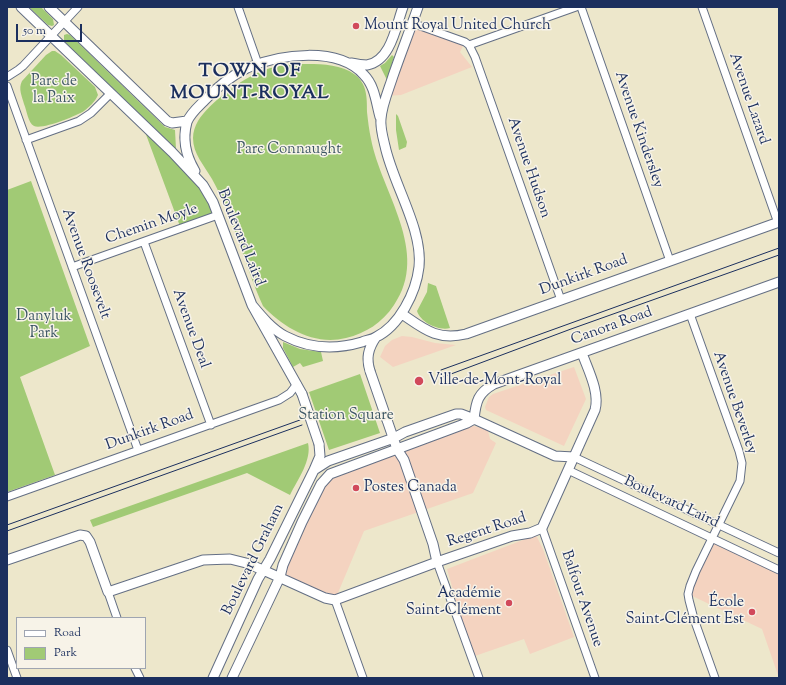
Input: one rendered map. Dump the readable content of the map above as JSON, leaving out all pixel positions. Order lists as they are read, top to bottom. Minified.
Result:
{"streets":{"street":["Avenue Lazard","Avenue Kindersley","Avenue Hudson","Chemin Moyle","Boulevard Laird","Avenue Roosevelt","Dunkirk Road","Canora Road","Avenue Deal","Avenue Beverley","Regent Road","Boulevard Graham","Balfour Avenue"]},"crossings":[["Avenue Lazard","Dunkirk Road"],["Avenue Kindersley","Dunkirk Road"],["Avenue Hudson","Dunkirk Road"],["Chemin Moyle","Boulevard Laird"],["Chemin Moyle","Avenue Roosevelt"],["Chemin Moyle","Avenue Deal"],["Boulevard Laird","Dunkirk Road"],["Boulevard Laird","Canora Road"],["Boulevard Laird","Avenue Beverley"],["Boulevard Laird","Regent Road"],["Boulevard Laird","Boulevard Graham"],["Avenue Roosevelt","Dunkirk Road"],["Dunkirk Road","Avenue Deal"],["Canora Road","Avenue Beverley"],["Canora Road","Regent Road"],["Regent Road","Balfour Avenue"]],"districts":["TOWN OF MOUNT-ROYAL"],"parks":["Parc de la Paix","Parc Connaught","Danyluk Park","Station Square"],"places":["Mount Royal United Church","Ville-de-Mont-Royal","Postes Canada","Académie Saint-Clément","École Saint-Clément Est"],"legend":["Road","Park"],"scale_bar":"50 m"}
